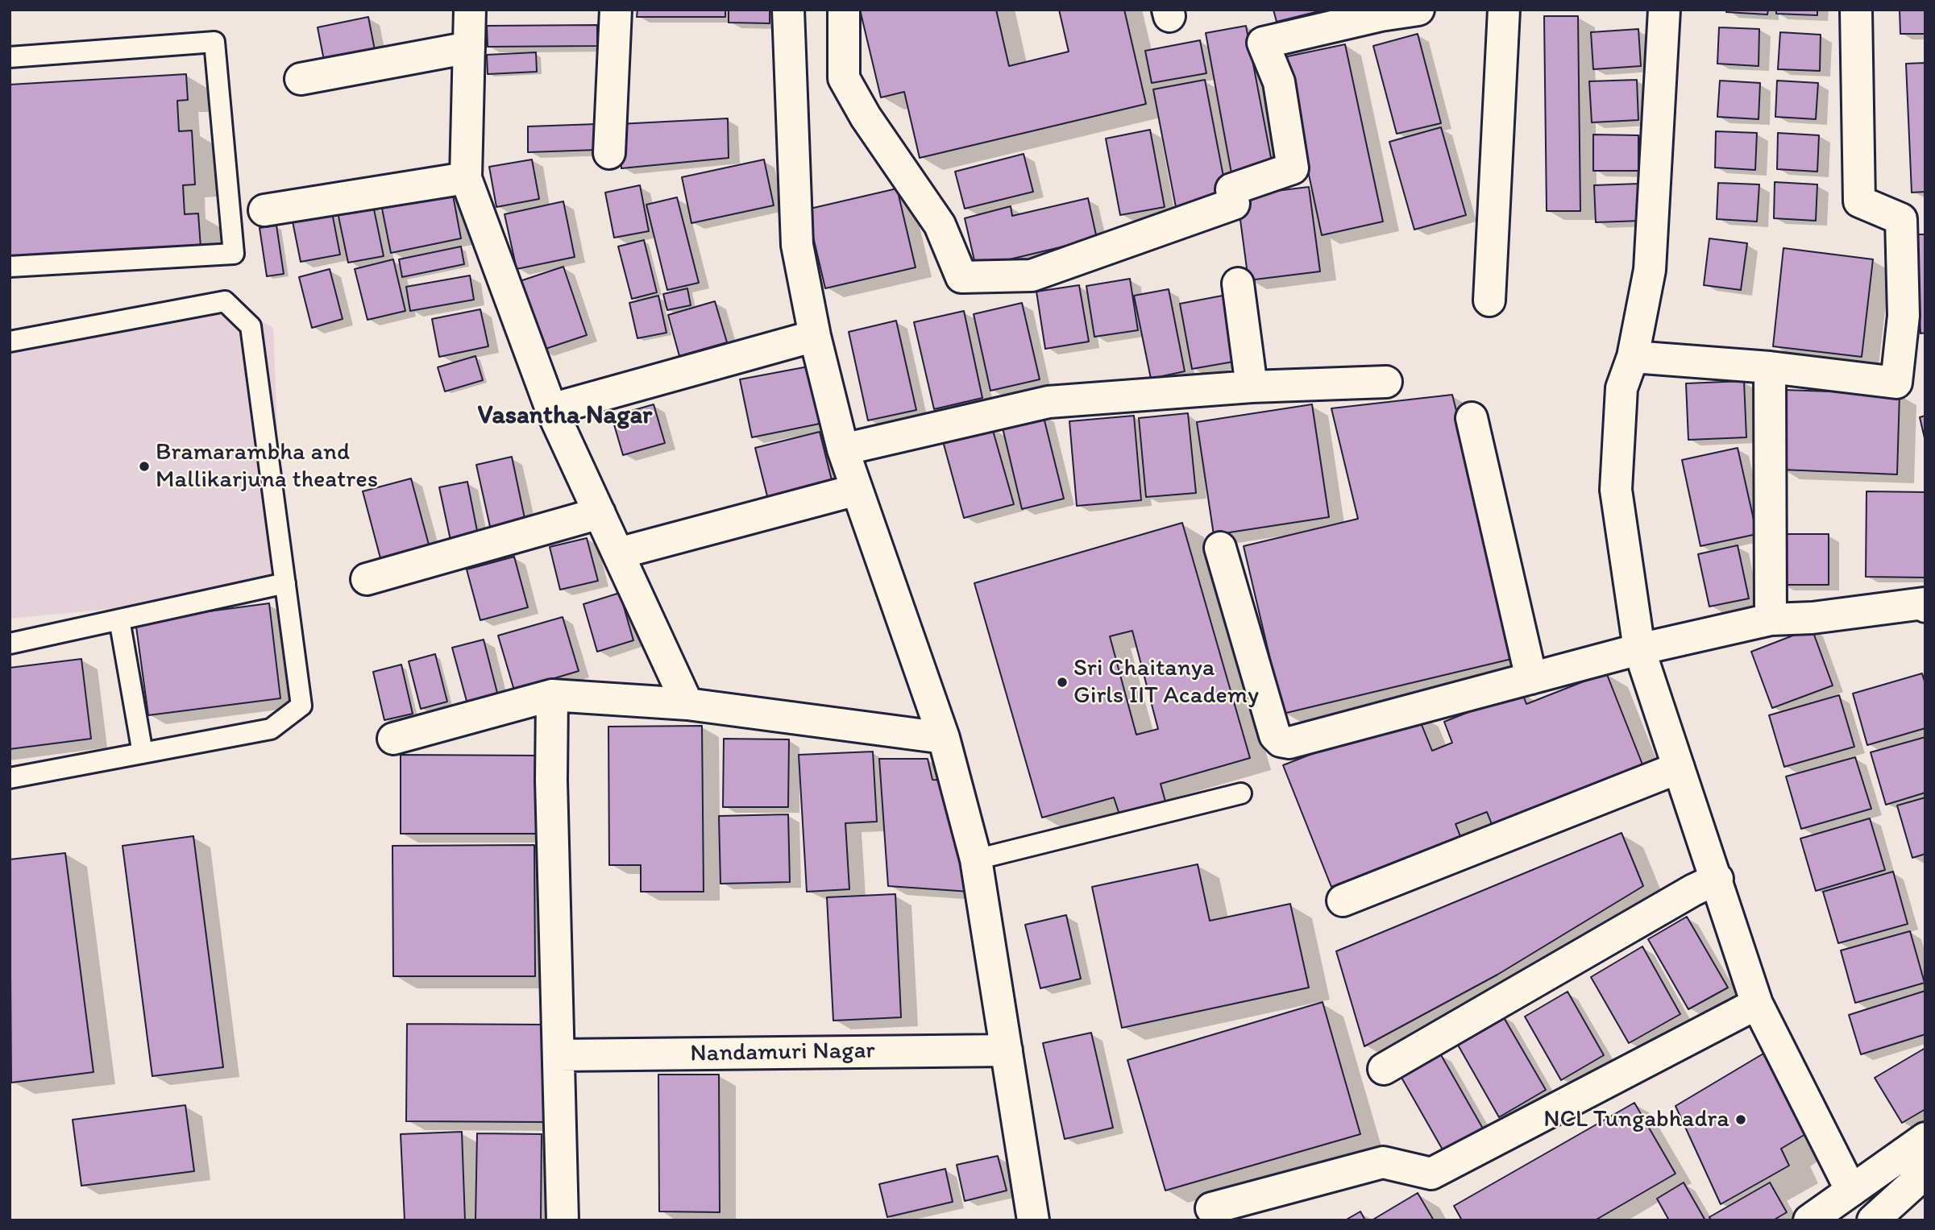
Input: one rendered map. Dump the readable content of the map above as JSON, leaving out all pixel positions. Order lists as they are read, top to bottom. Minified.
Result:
{"streets":{"street":["Nandamuri Nagar"]},"districts":["Vasantha Nagar"],"places":["Bramarambha and Mallikarjuna theatres","Sri Chaitanya Girls IIT Academy","NCL Tungabhadra"]}
